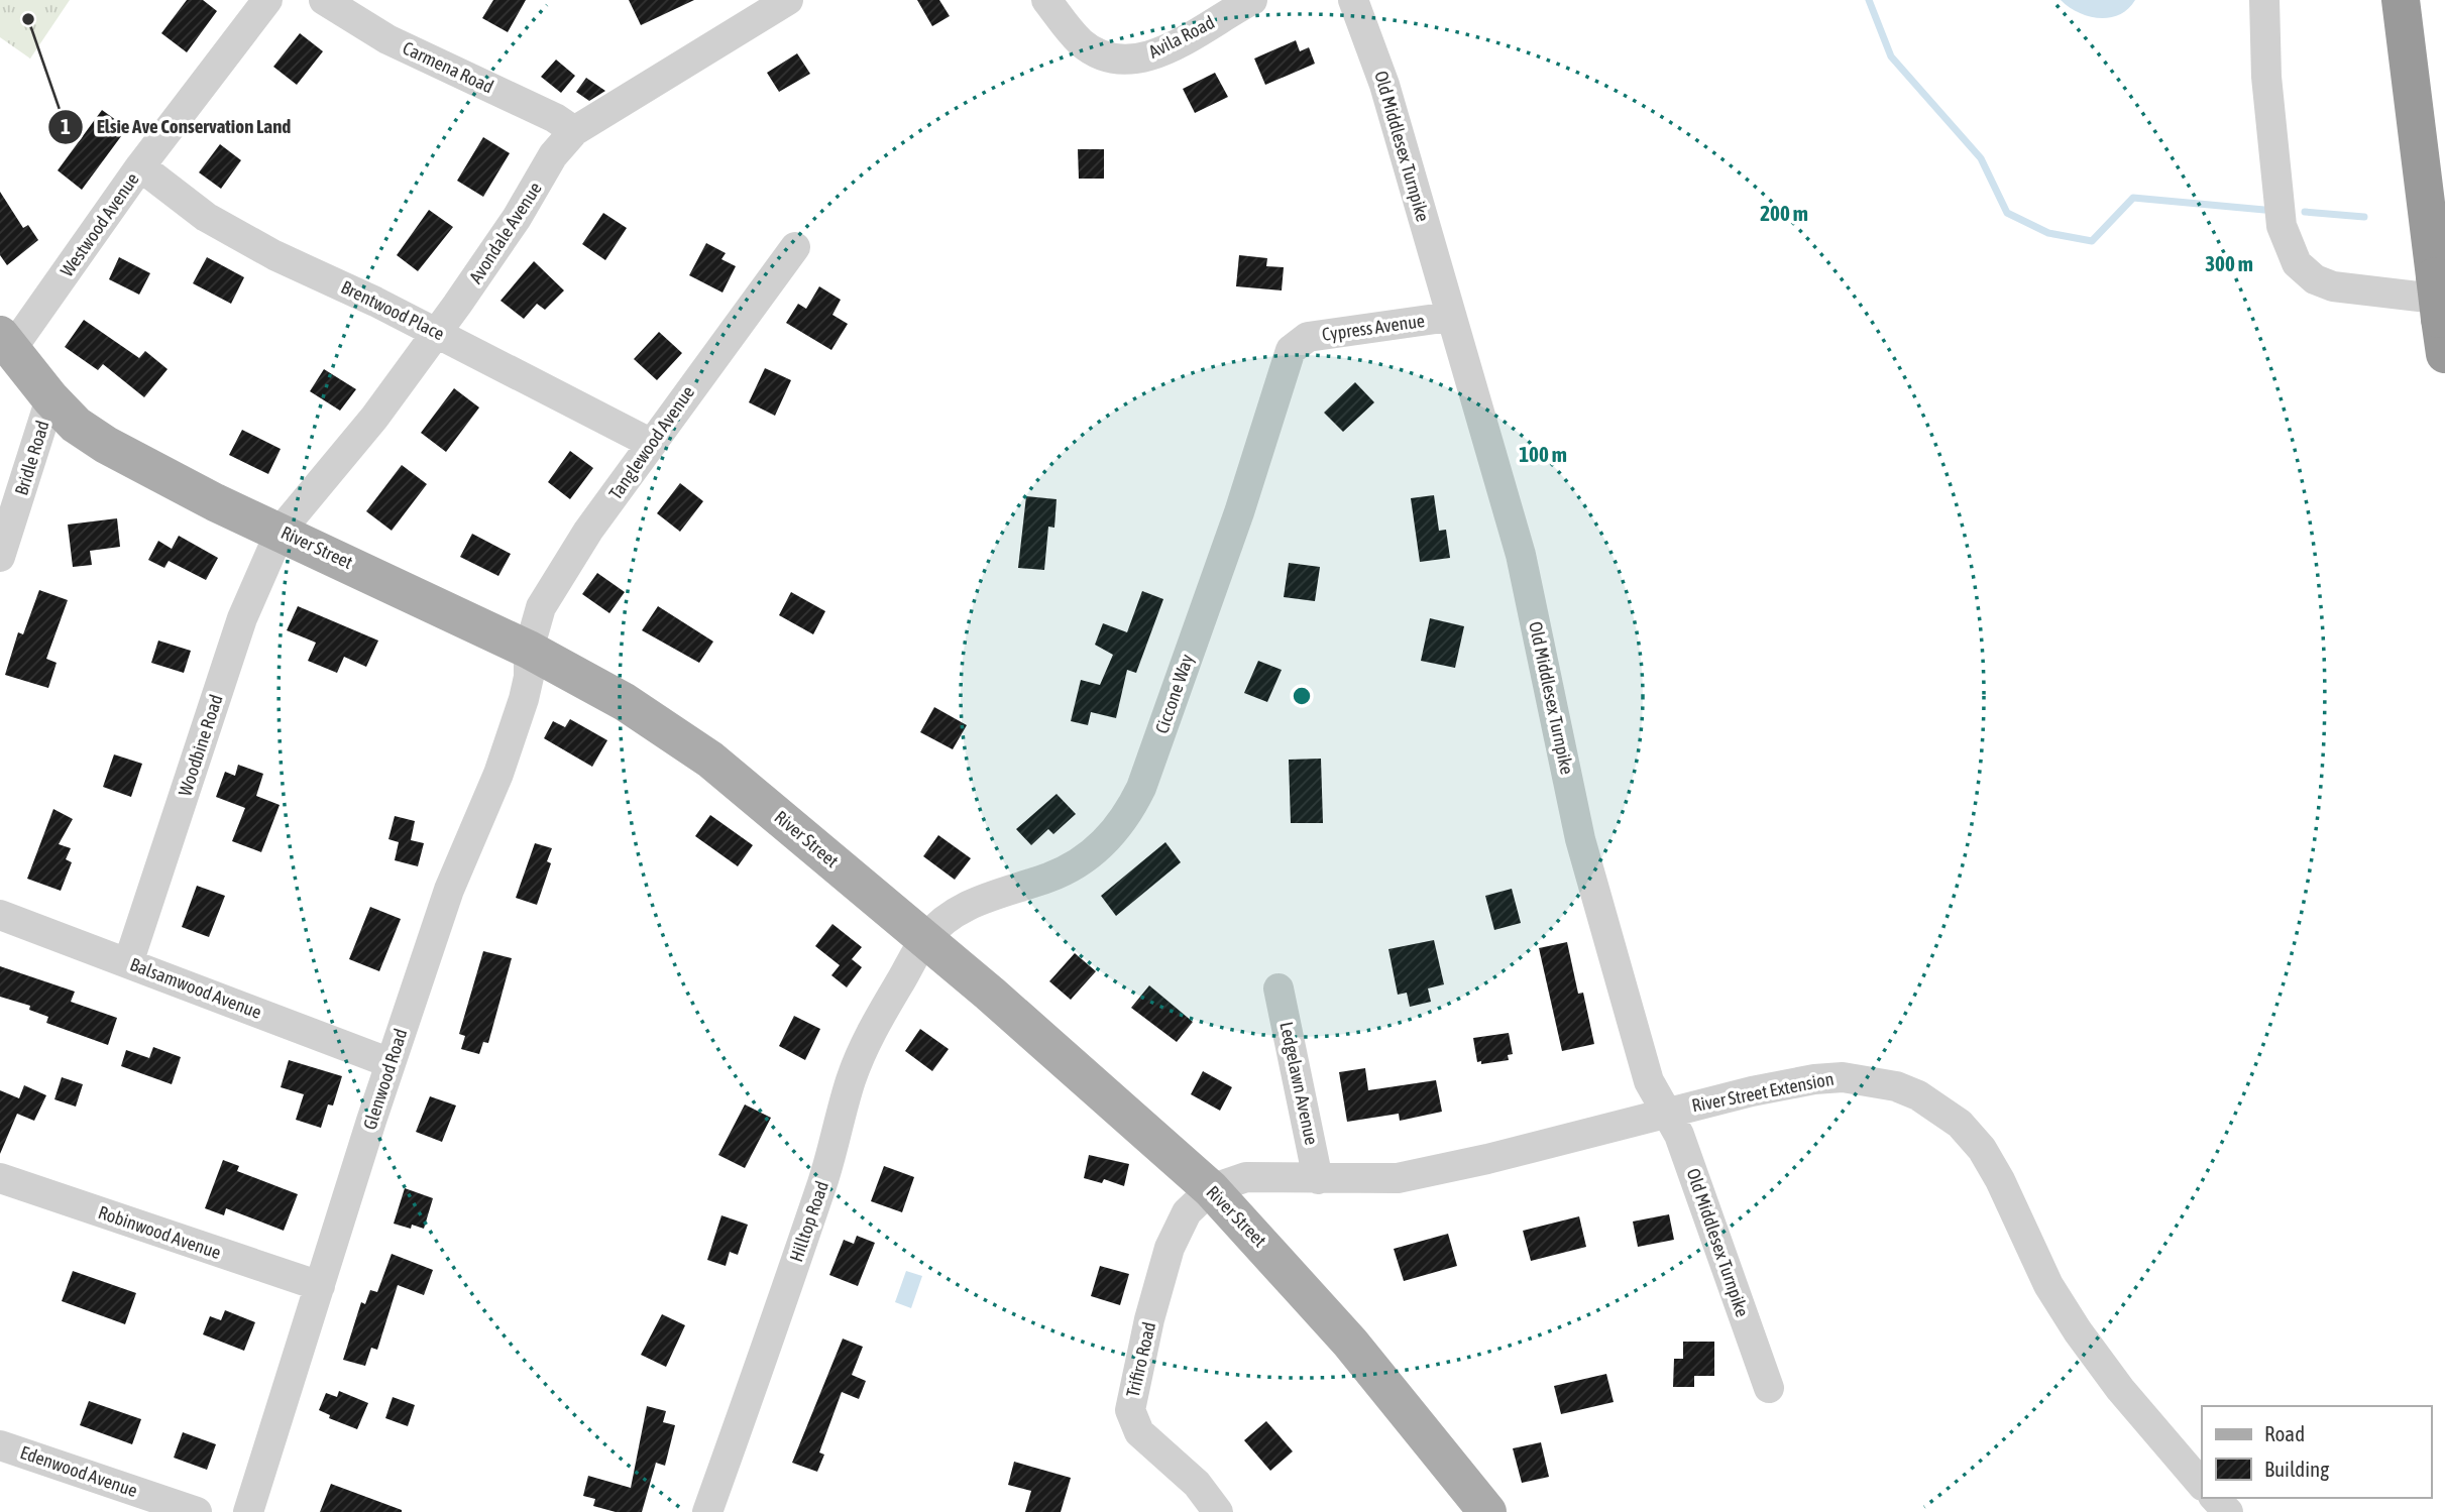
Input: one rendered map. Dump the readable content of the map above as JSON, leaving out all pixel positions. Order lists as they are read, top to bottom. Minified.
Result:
{"streets":{"main road":["River Street"],"street":["Avila Road","Carmena Road","Old Middlesex Turnpike","Westwood Avenue","Avondale Avenue","Brentwood Place","Cypress Avenue","Tanglewood Avenue","Bridle Road","Ciccone Way","Woodbine Road","Balsamwood Avenue","Glenwood Road","Ledgelawn Avenue","River Street Extension","Hilltop Road","Robinwood Avenue","Trifiro Road","Edenwood Avenue"]},"crossings":[["Carmena Road","Avondale Avenue"],["Old Middlesex Turnpike","Cypress Avenue"],["Old Middlesex Turnpike","River Street Extension"],["Westwood Avenue","Brentwood Place"],["Westwood Avenue","River Street"],["Avondale Avenue","Brentwood Place"],["Avondale Avenue","River Street"],["Avondale Avenue","Woodbine Road"],["Brentwood Place","Tanglewood Avenue"],["Cypress Avenue","Ciccone Way"],["Tanglewood Avenue","River Street"],["Tanglewood Avenue","Glenwood Road"],["Bridle Road","River Street"],["River Street","Ciccone Way"],["River Street","Woodbine Road"],["River Street","Glenwood Road"],["River Street","River Street Extension"],["River Street","Hilltop Road"],["River Street","Trifiro Road"],["Ciccone Way","Hilltop Road"],["Woodbine Road","Balsamwood Avenue"],["Balsamwood Avenue","Glenwood Road"],["Glenwood Road","Robinwood Avenue"],["Ledgelawn Avenue","River Street Extension"],["River Street Extension","Trifiro Road"]],"places":["Elsie Ave Conservation Land"],"legend":["Road","Building"],"rings":["200 m","300 m","100 m"]}
